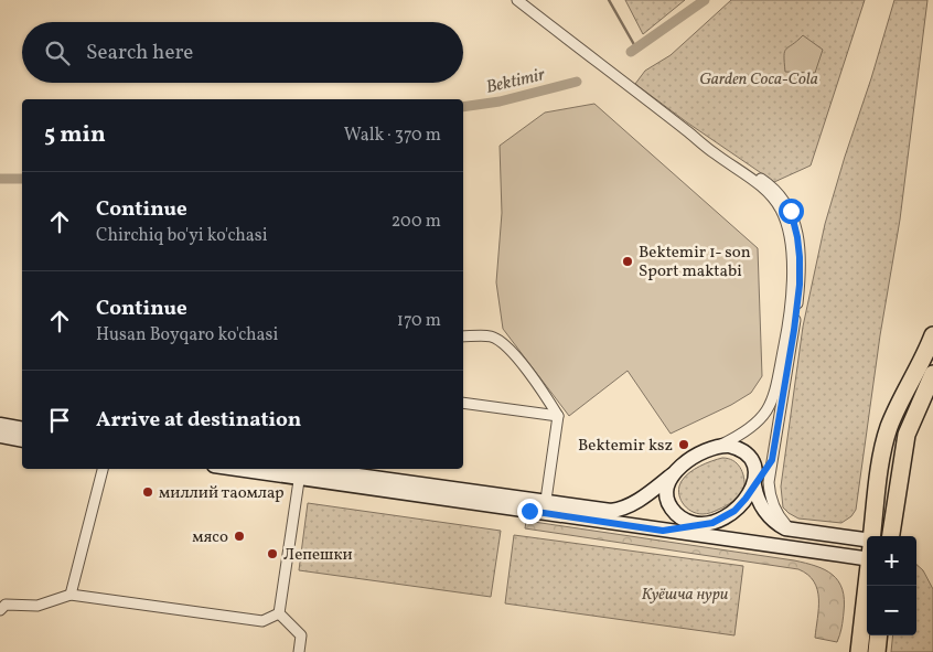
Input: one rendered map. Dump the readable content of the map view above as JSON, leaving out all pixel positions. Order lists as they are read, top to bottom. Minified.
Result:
{"water":["Bektimir"],"parks":["Garden Coca-Cola","Куёшча нури"],"places":["Bektemir 1- son Sport maktabi","Bektemir ksz","миллий таомлар","мясо","Лепешки"],"page":{"search":"Search here","heading":["5 min","Walk · 370 m"],"list":[["Continue","Chirchiq bo'yi ko'chasi","200 m"],["Continue","Husan Boyqaro ko'chasi","170 m"],"Arrive at destination"],"map_buttons":["+","−"]}}
